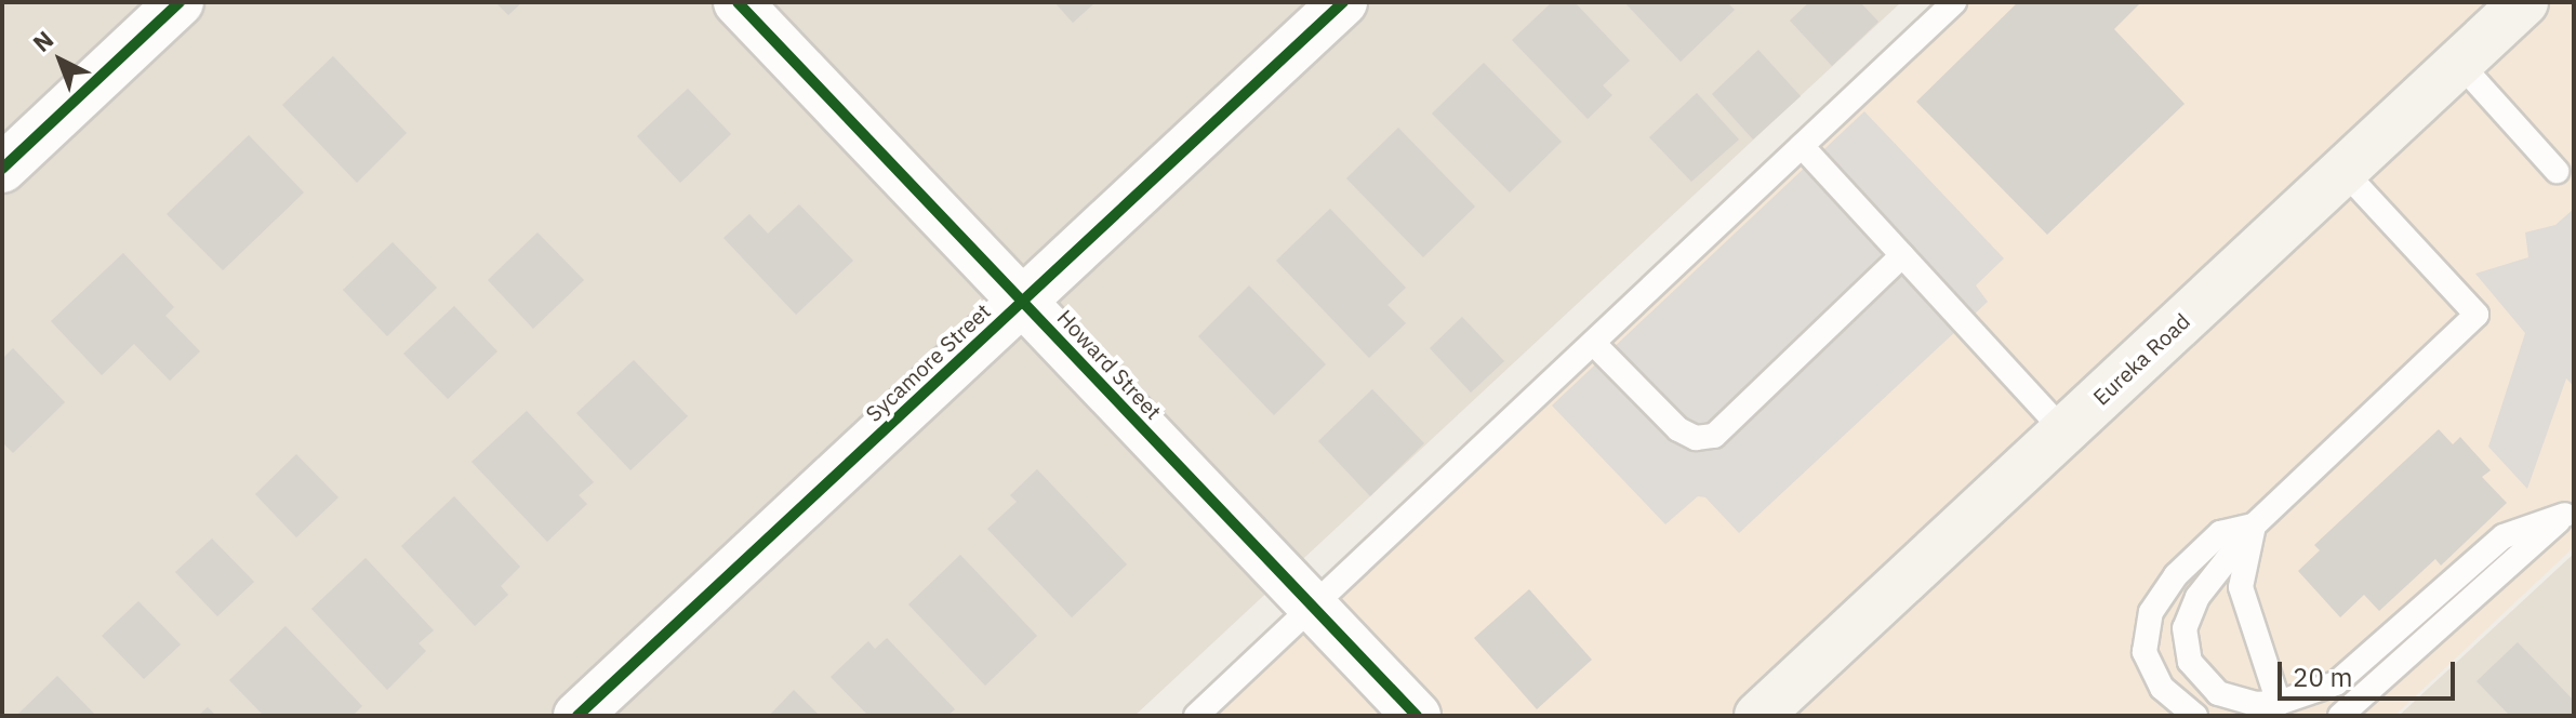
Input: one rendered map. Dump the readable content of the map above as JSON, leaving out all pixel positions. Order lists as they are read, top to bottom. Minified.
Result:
{"streets":{"main road":["Eureka Road"],"street":["Sycamore Street","Howard Street"]},"crossings":[["Sycamore Street","Howard Street"]],"scale_bar":"20 m","north":"top left"}
